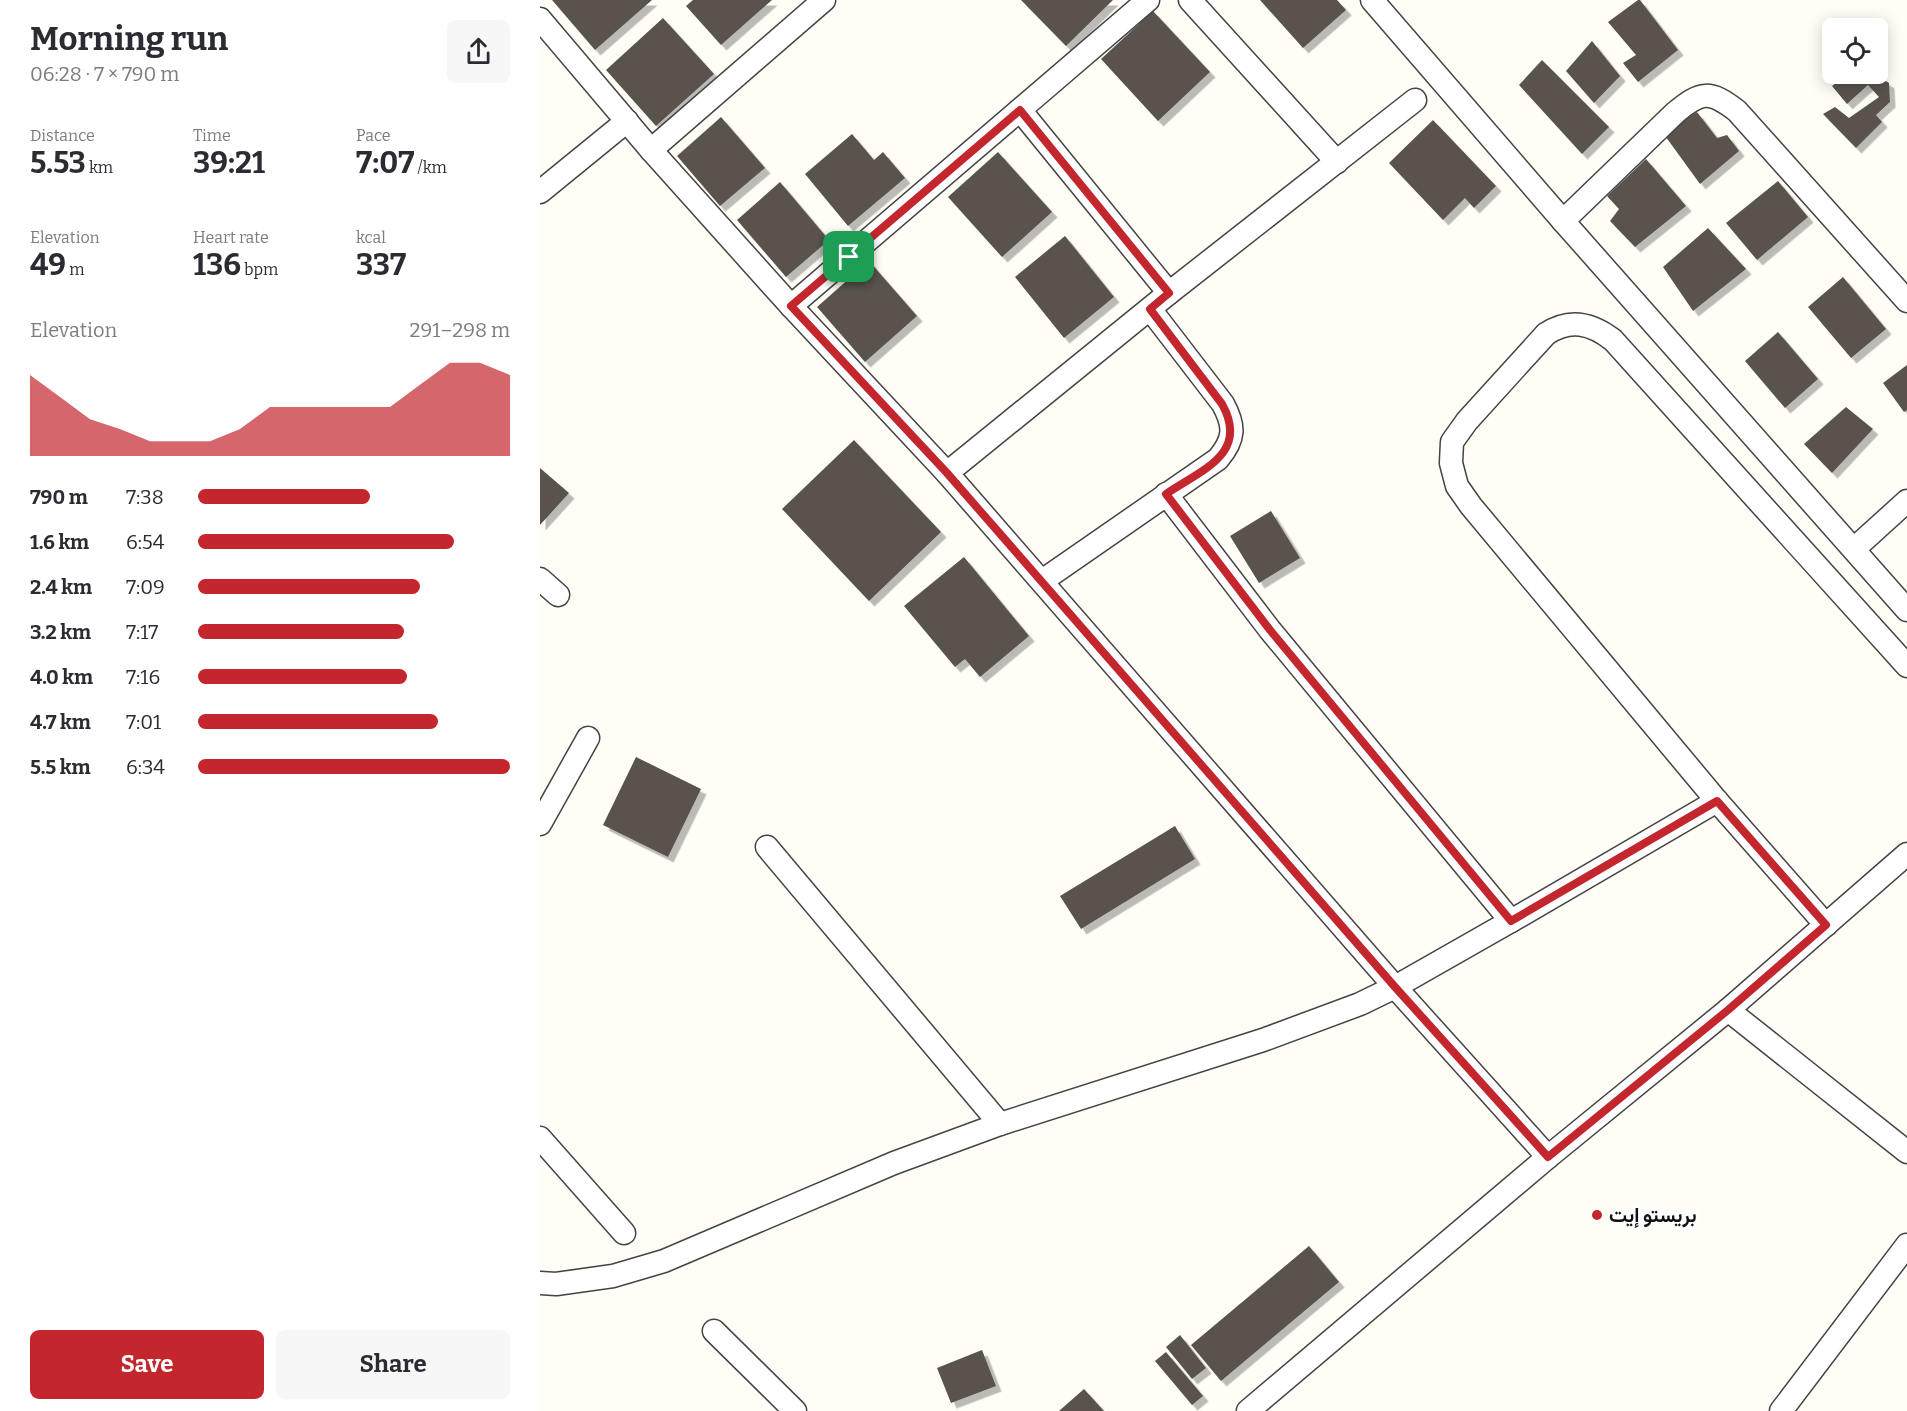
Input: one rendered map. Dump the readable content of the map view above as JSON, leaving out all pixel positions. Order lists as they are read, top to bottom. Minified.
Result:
{"places":["بريستو إيت"],"page":{"heading":["Morning run","06:28 · 7 × 790 m"],"stats":[["Distance","5.53 km"],["Time","39:21"],["Pace","7:07 /km"],["Elevation","49 m"],["Heart rate","136 bpm"],["kcal","337"]],"chart":["Elevation","291–298 m"],"list":[{"name":"790 m","note":"7:38"},{"name":"1.6 km","note":"6:54"},{"name":"2.4 km","note":"7:09"},{"name":"3.2 km","note":"7:17"},{"name":"4.0 km","note":"7:16"},{"name":"4.7 km","note":"7:01"},{"name":"5.5 km","note":"6:34"}],"buttons":["Save","Share"]}}
